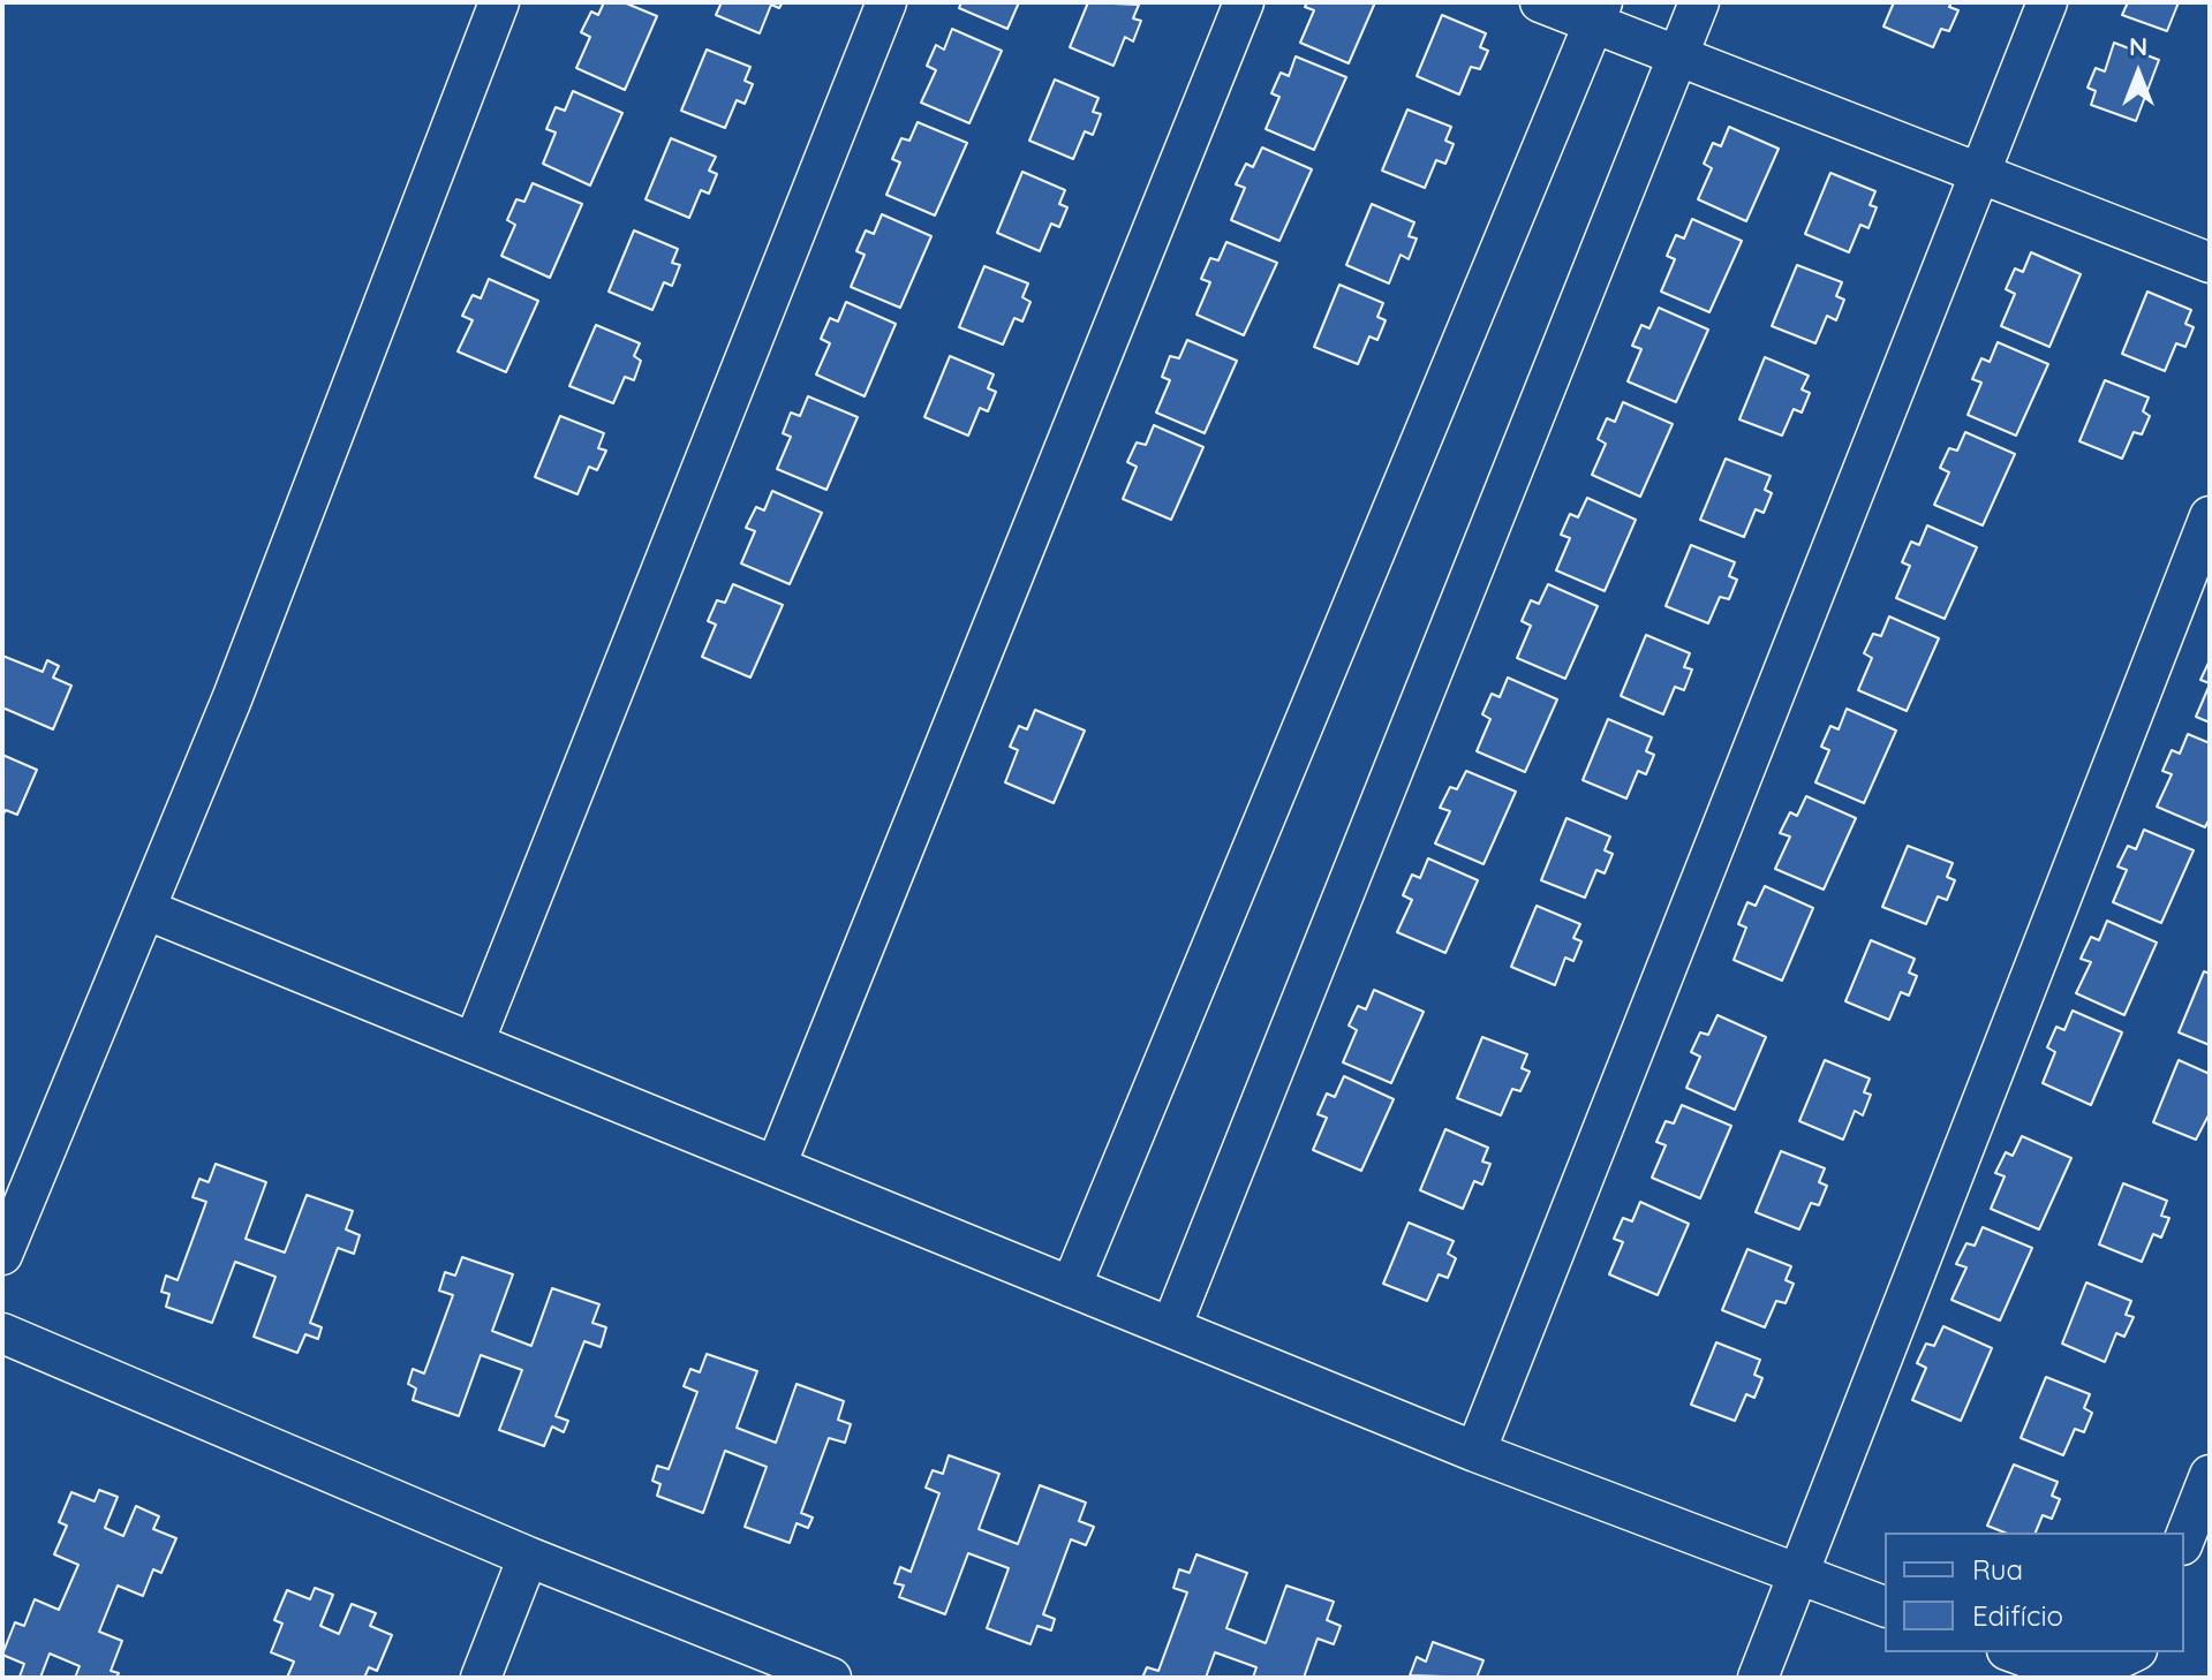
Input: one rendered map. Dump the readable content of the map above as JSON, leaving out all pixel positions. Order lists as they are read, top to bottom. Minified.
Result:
{"legend":["Rua","Edifício"],"north":"top"}
